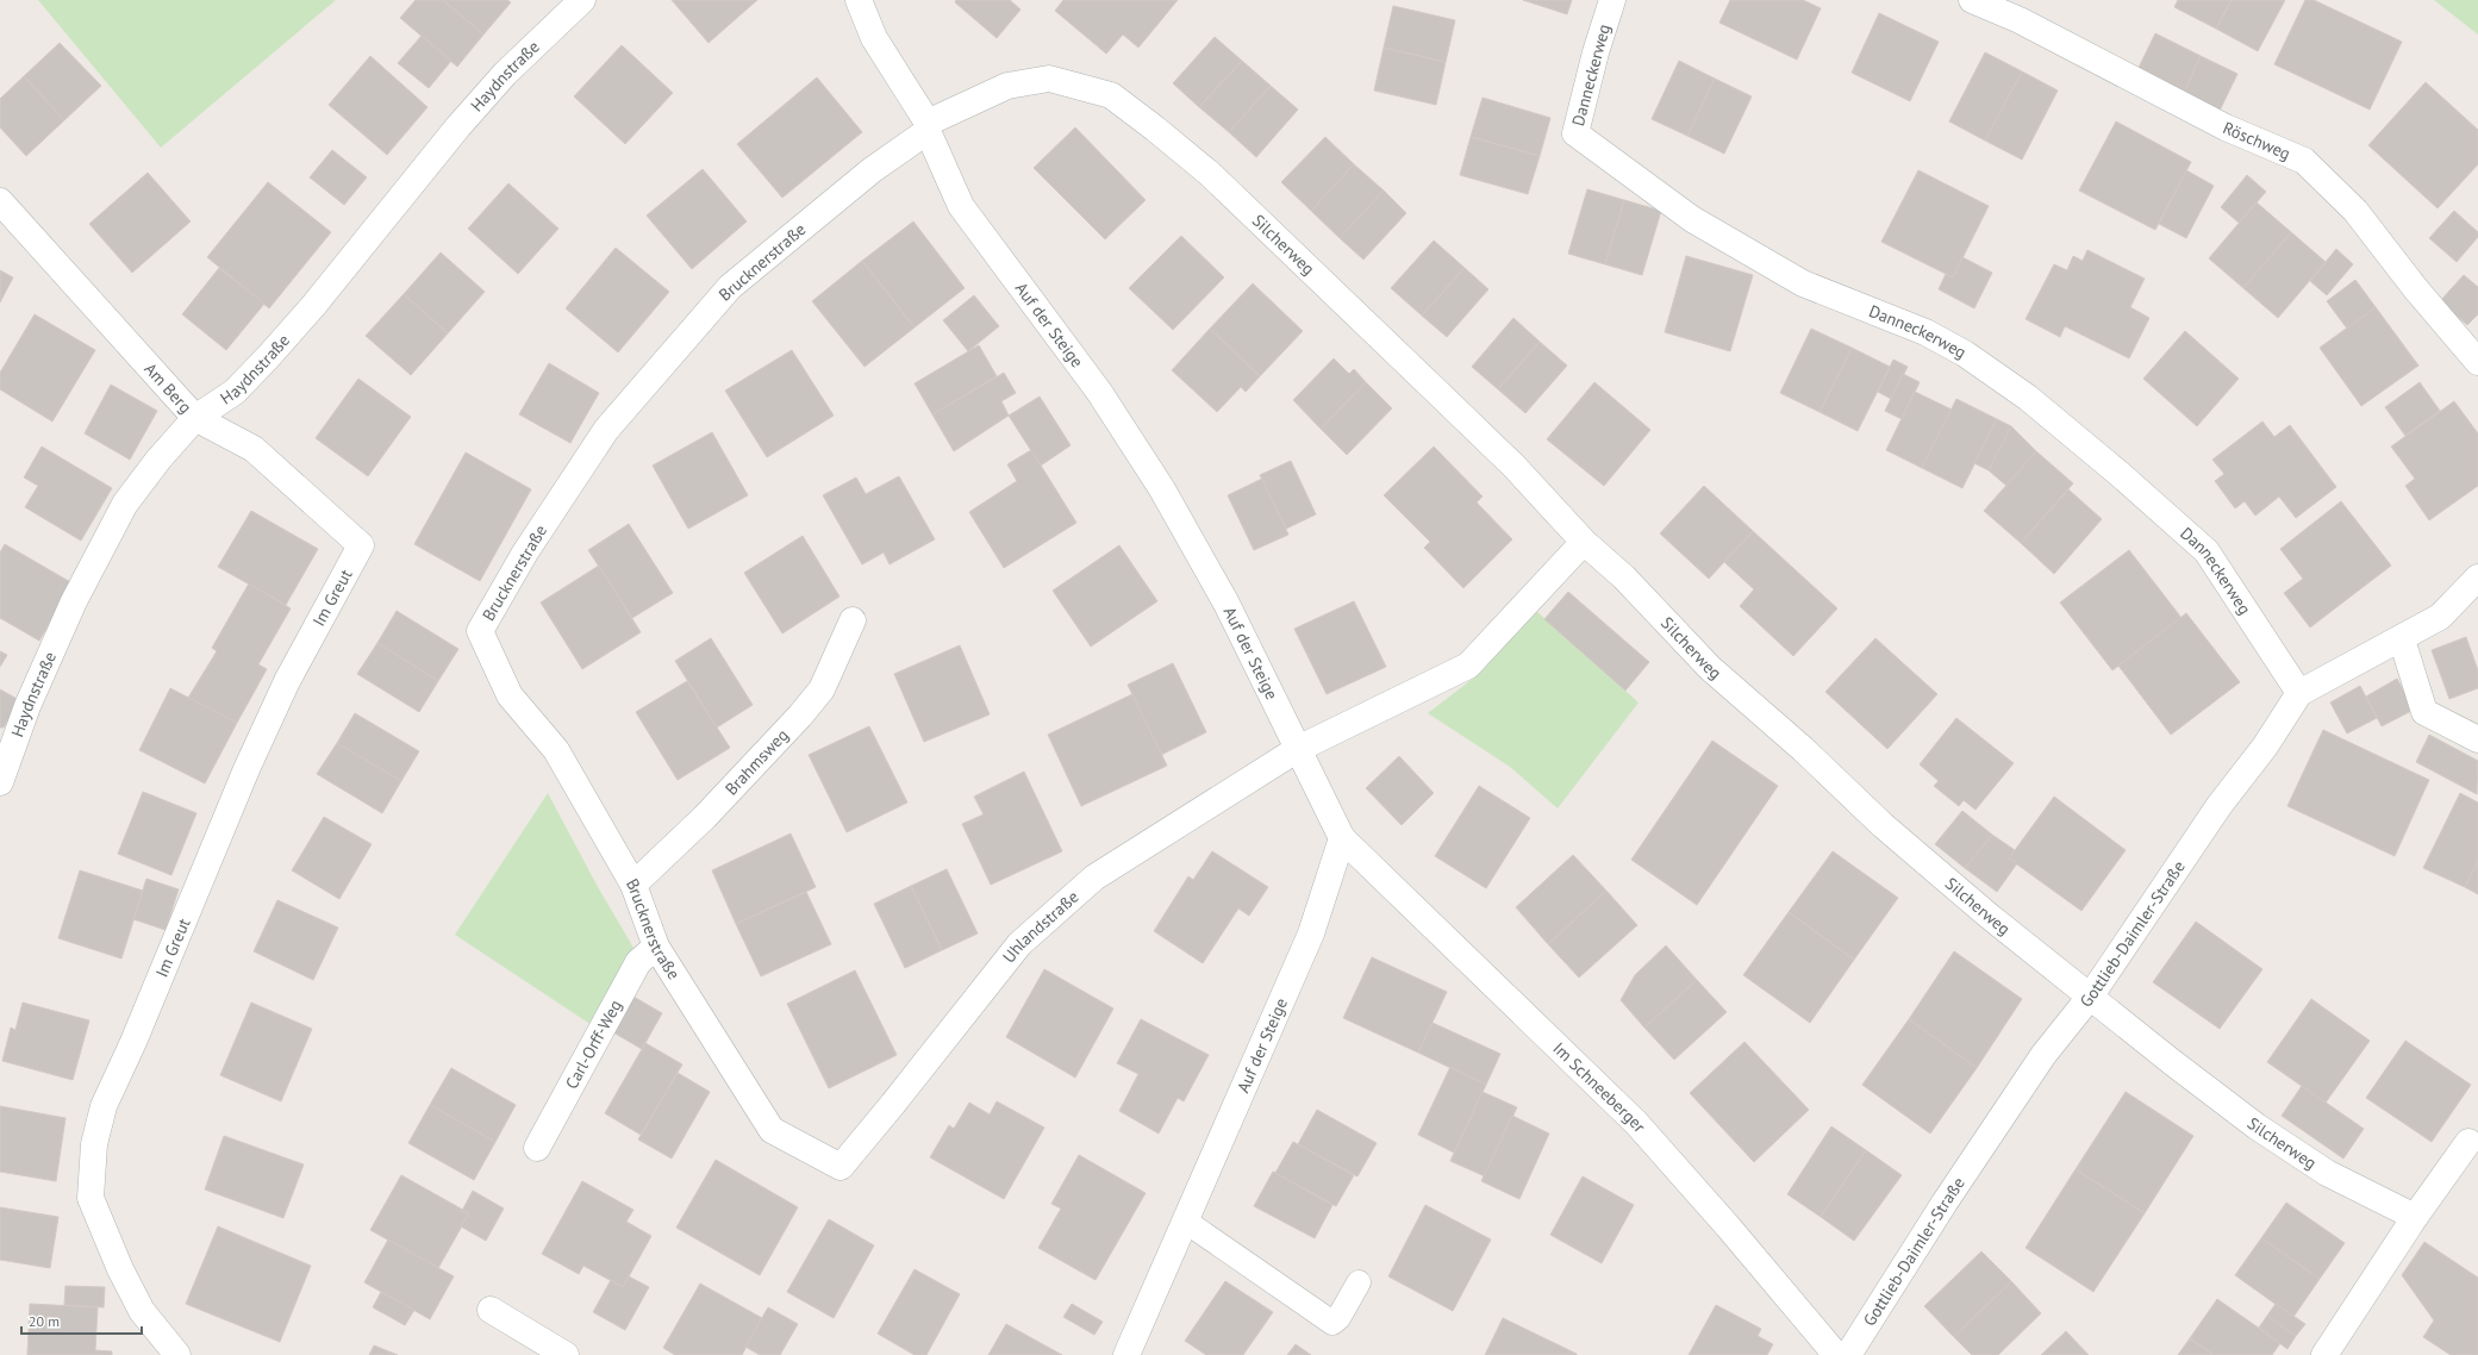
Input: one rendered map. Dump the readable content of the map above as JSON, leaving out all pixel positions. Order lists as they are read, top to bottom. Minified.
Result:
{"streets":{"street":["Danneckerweg","Haydnstraße","Röschweg","Silcherweg","Brucknerstraße","Auf der Steige","Am Berg","Im Greut","Brahmsweg","Uhlandstraße","Gottlieb-Daimler-Straße","Carl-Orff-Weg","Im Schneeberger"]},"crossings":[["Danneckerweg","Gottlieb-Daimler-Straße"],["Haydnstraße","Am Berg"],["Silcherweg","Brucknerstraße"],["Silcherweg","Auf der Steige"],["Silcherweg","Gottlieb-Daimler-Straße"],["Brucknerstraße","Auf der Steige"],["Brucknerstraße","Brahmsweg"],["Brucknerstraße","Uhlandstraße"],["Brucknerstraße","Carl-Orff-Weg"],["Auf der Steige","Uhlandstraße"],["Auf der Steige","Im Schneeberger"],["Am Berg","Im Greut"]],"scale_bar":"20 m"}
